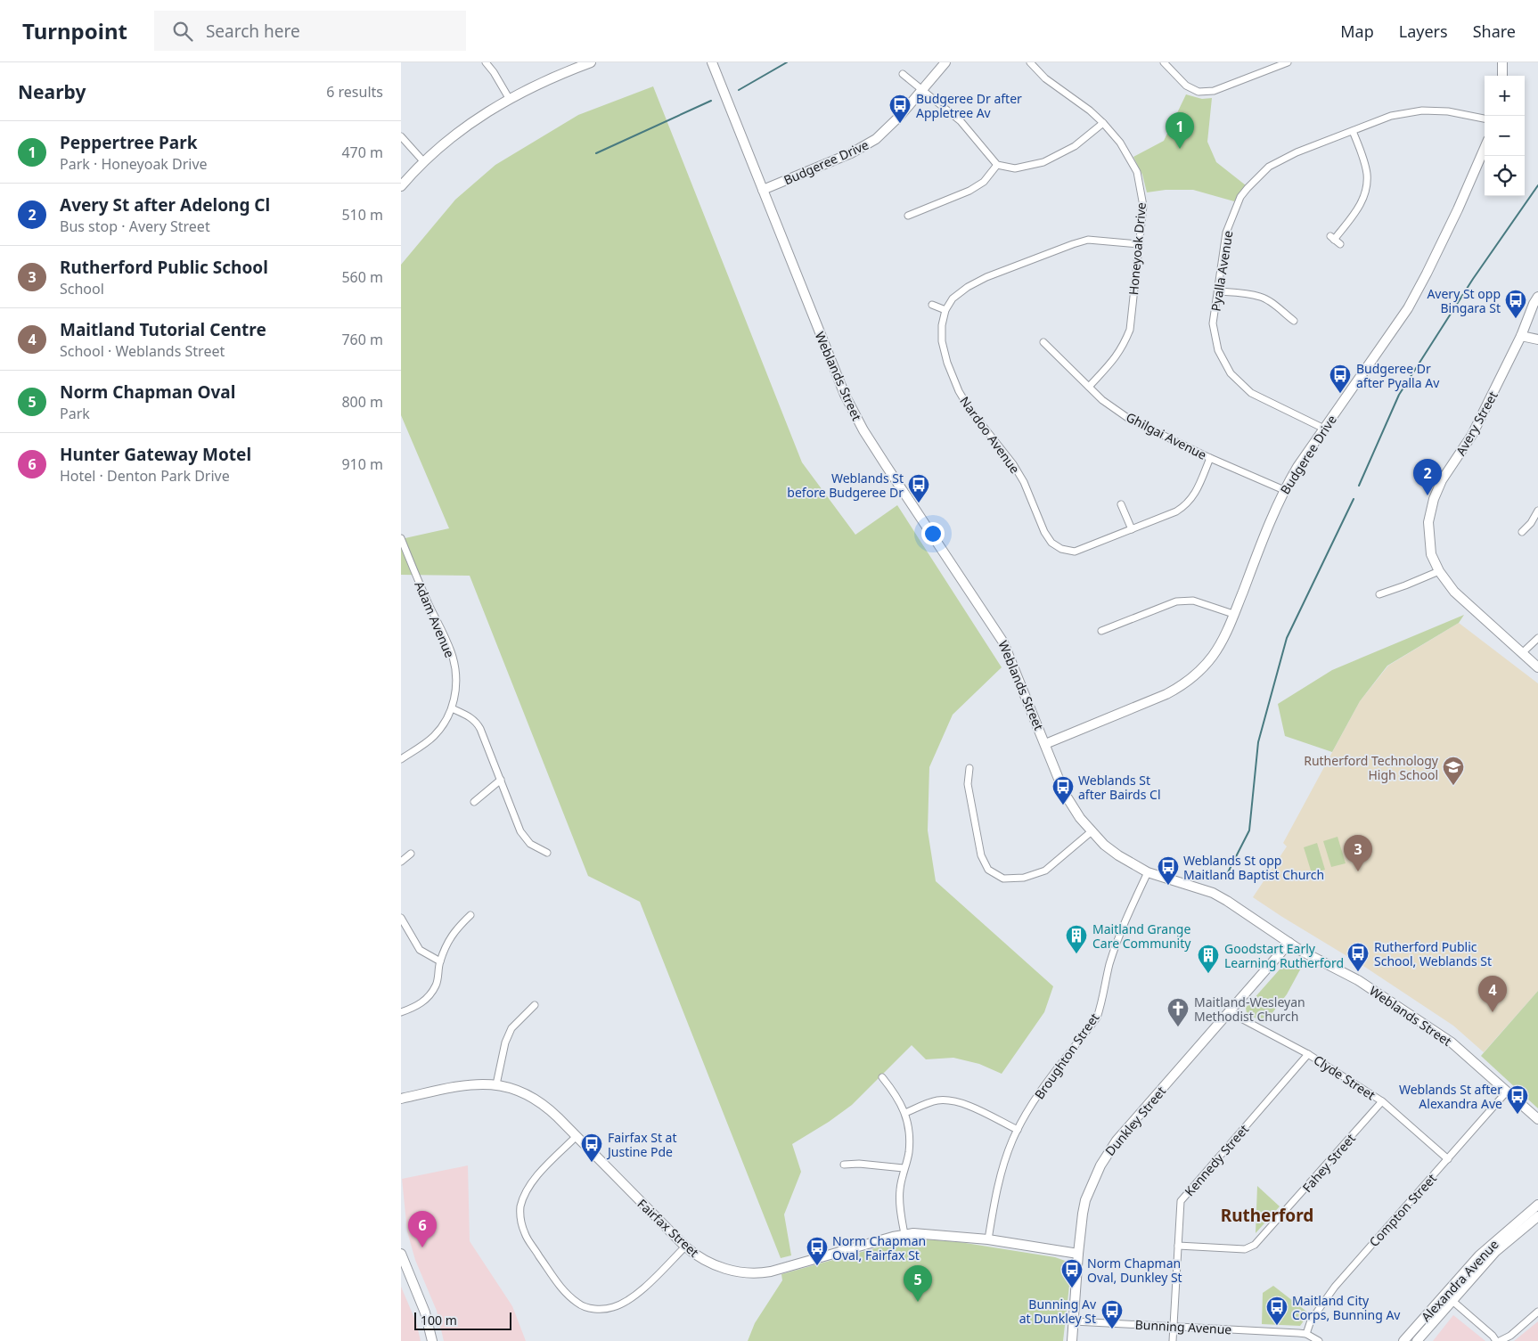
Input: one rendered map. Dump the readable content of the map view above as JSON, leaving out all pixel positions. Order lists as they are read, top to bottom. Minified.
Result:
{"streets":{"street":["Budgeree Drive","Honeyoak Drive","Pyalla Avenue","Weblands Street","Avery Street","Nardoo Avenue","Ghilgai Avenue","Adam Avenue","Broughton Street","Clyde Street","Dunkley Street","Kennedy Street","Fahey Street","Compton Street","Fairfax Street","Alexandra Avenue","Bunning Avenue"]},"crossings":[["Budgeree Drive","Pyalla Avenue"],["Budgeree Drive","Weblands Street"],["Budgeree Drive","Ghilgai Avenue"],["Honeyoak Drive","Ghilgai Avenue"],["Weblands Street","Broughton Street"],["Weblands Street","Dunkley Street"],["Weblands Street","Compton Street"],["Nardoo Avenue","Ghilgai Avenue"],["Broughton Street","Fairfax Street"],["Clyde Street","Dunkley Street"],["Clyde Street","Kennedy Street"],["Clyde Street","Fahey Street"],["Clyde Street","Compton Street"],["Dunkley Street","Fairfax Street"],["Dunkley Street","Bunning Avenue"],["Kennedy Street","Fahey Street"],["Kennedy Street","Bunning Avenue"],["Compton Street","Bunning Avenue"]],"districts":["Rutherford"],"places":{"bus stop":["Budgeree Dr after Appletree Av","Avery St opp Bingara St","Budgeree Dr after Pyalla Av","Weblands St before Budgeree Dr","Weblands St after Bairds Cl","Weblands St opp Maitland Baptist Church","Rutherford Public School, Weblands St","Weblands St after Alexandra Ave","Fairfax St at Justine Pde","Norm Chapman Oval, Fairfax St","Norm Chapman Oval, Dunkley St","Maitland City Corps, Bunning Av","Bunning Av at Dunkley St"],"school or university":["Rutherford Technology High School"],"building":["Maitland Grange Care Community","Goodstart Early Learning Rutherford"],"church":["Maitland-Wesleyan Methodist Church"]},"scale_bar":"100 m","page":{"header":"Turnpoint","search":"Search here","nav":["Map","Layers","Share"],"heading":["Nearby","6 results"],"map_buttons":["+","−"],"pins":["1","2","3","4","6","5"],"list":[{"mark":"1","name":"Peppertree Park","note":"Park · Honeyoak Drive","value":"470 m"},{"mark":"2","name":"Avery St after Adelong Cl","note":"Bus stop · Avery Street","value":"510 m"},{"mark":"3","name":"Rutherford Public School","note":"School","value":"560 m"},{"mark":"4","name":"Maitland Tutorial Centre","note":"School · Weblands Street","value":"760 m"},{"mark":"5","name":"Norm Chapman Oval","note":"Park","value":"800 m"},{"mark":"6","name":"Hunter Gateway Motel","note":"Hotel · Denton Park Drive","value":"910 m"}],"scale":"100 m"}}
